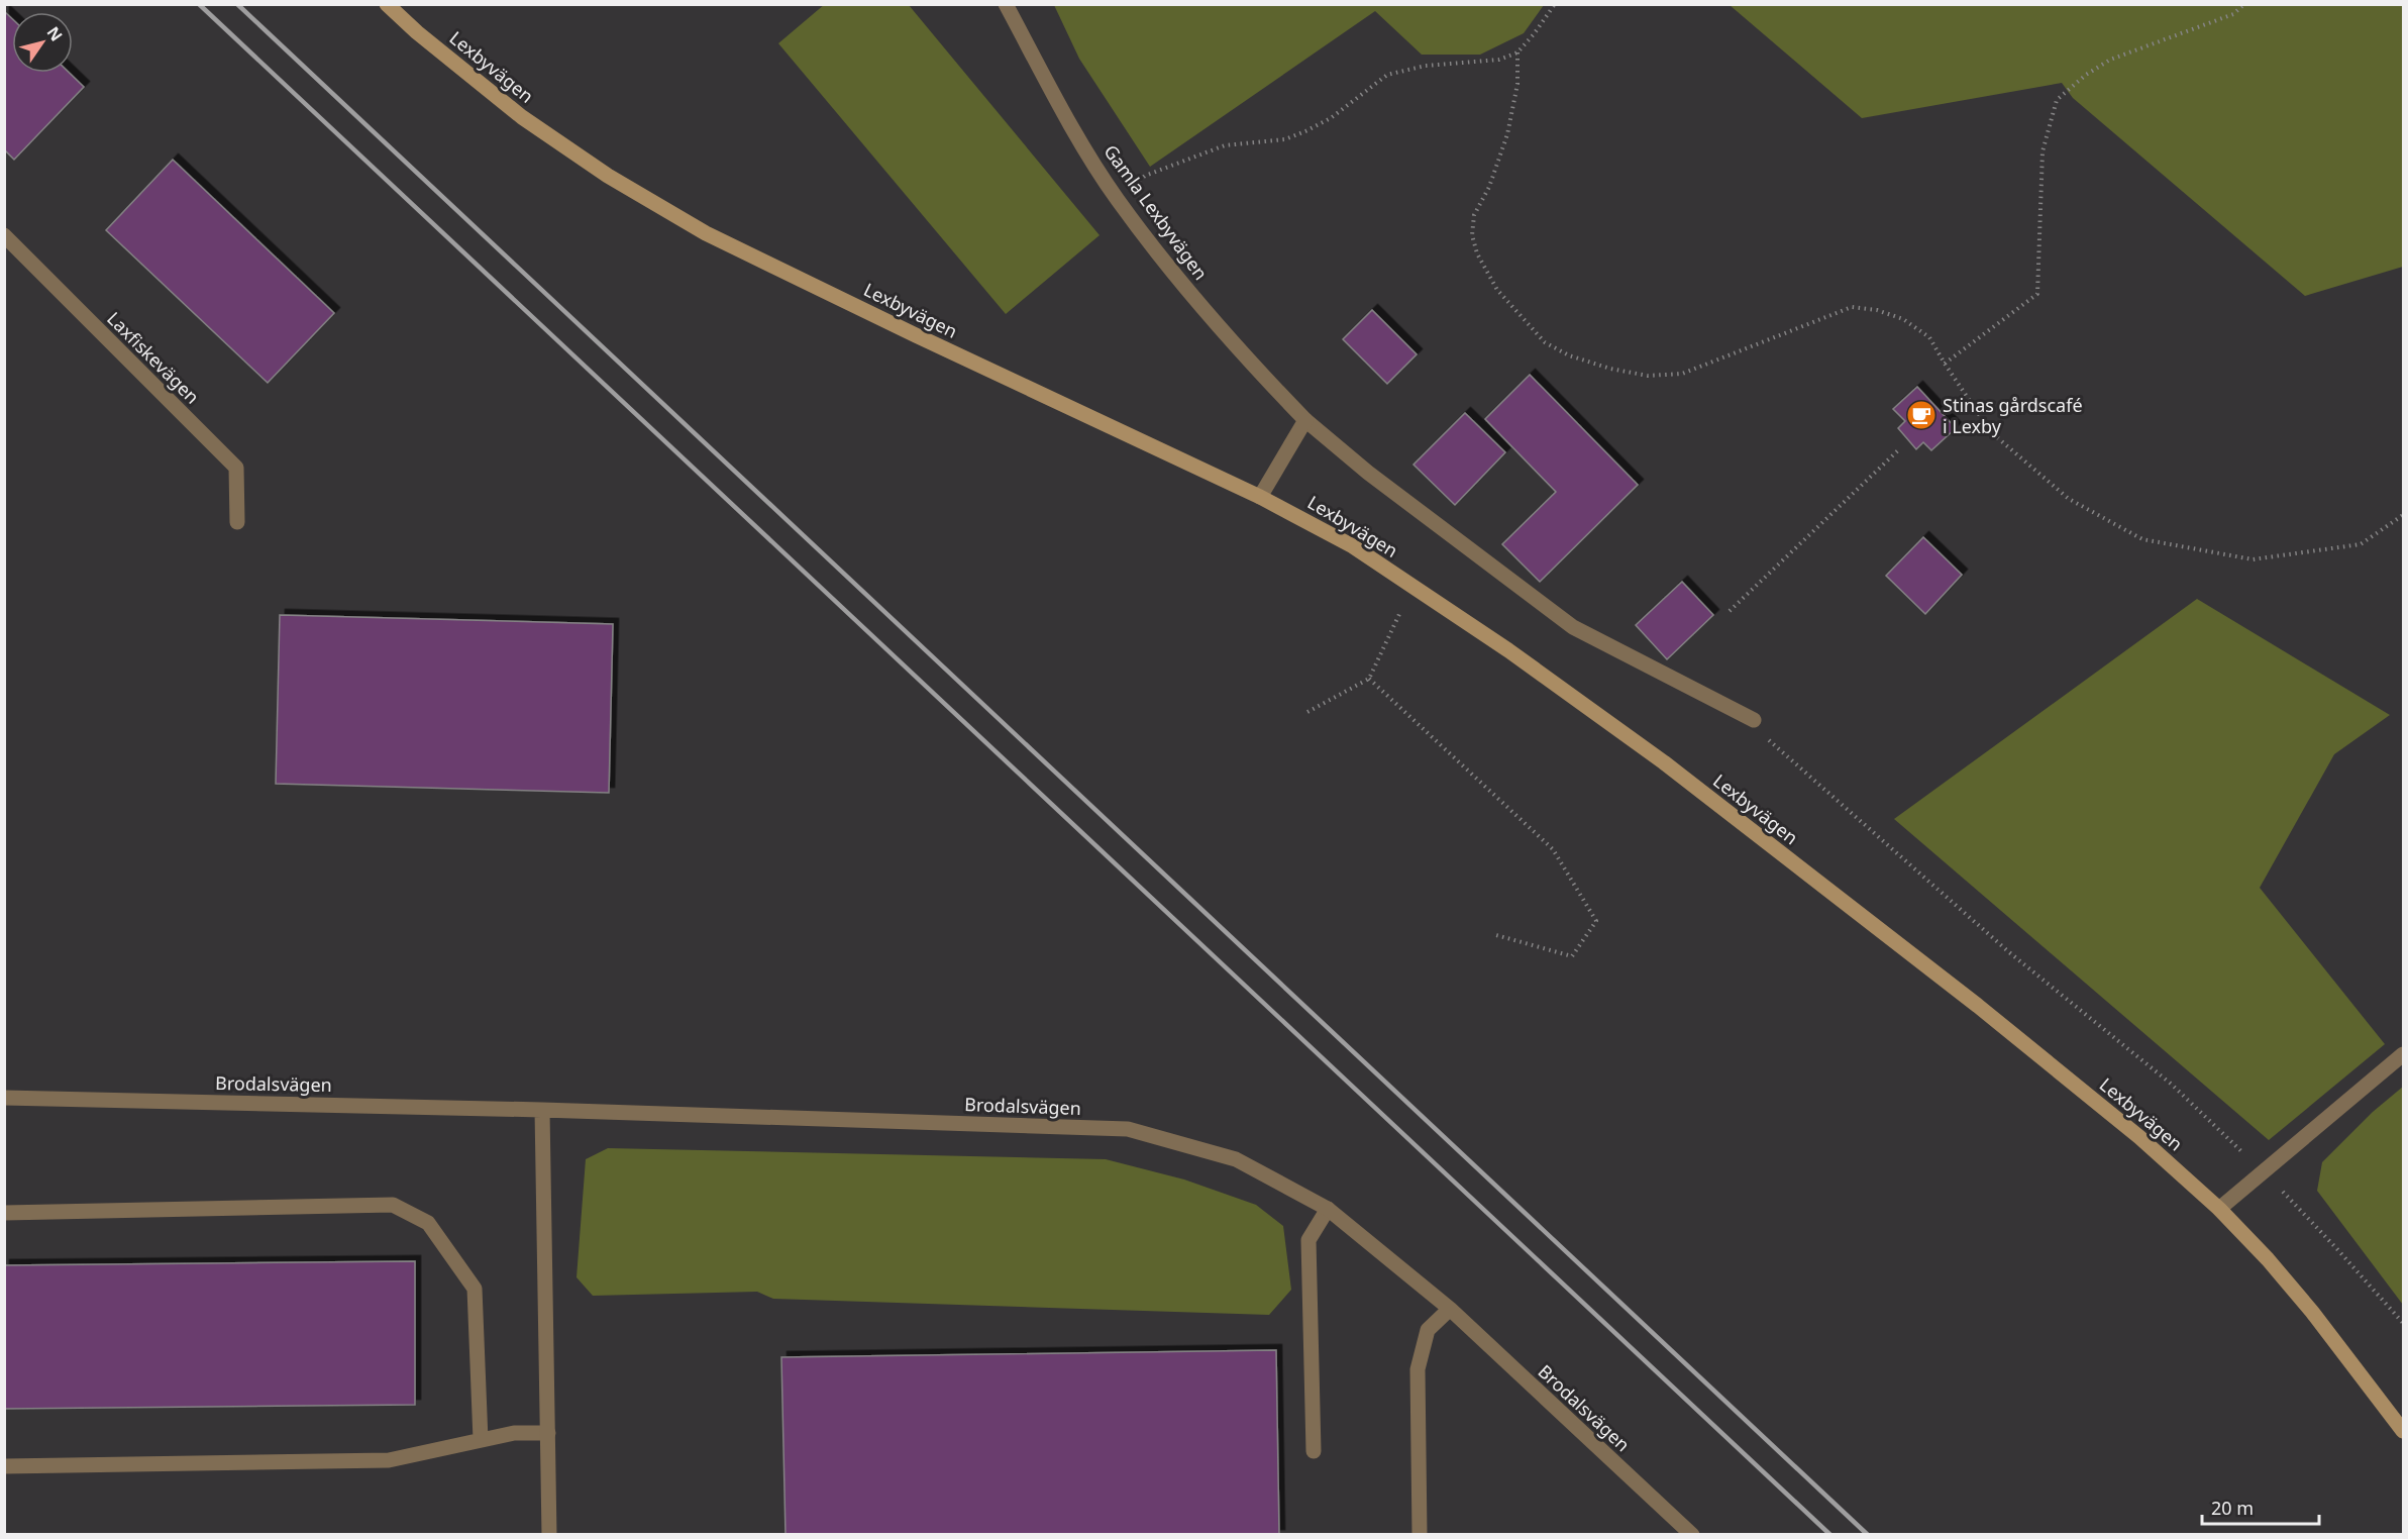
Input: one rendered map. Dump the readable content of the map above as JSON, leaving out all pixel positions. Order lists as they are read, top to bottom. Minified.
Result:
{"streets":{"street":["Lexbyvägen","Gamla Lexbyvägen","Laxfiskevägen","Brodalsvägen"]},"places":{"cafe":["Stinas gårdscafé i Lexby"]},"scale_bar":"20 m","north":"top right"}
